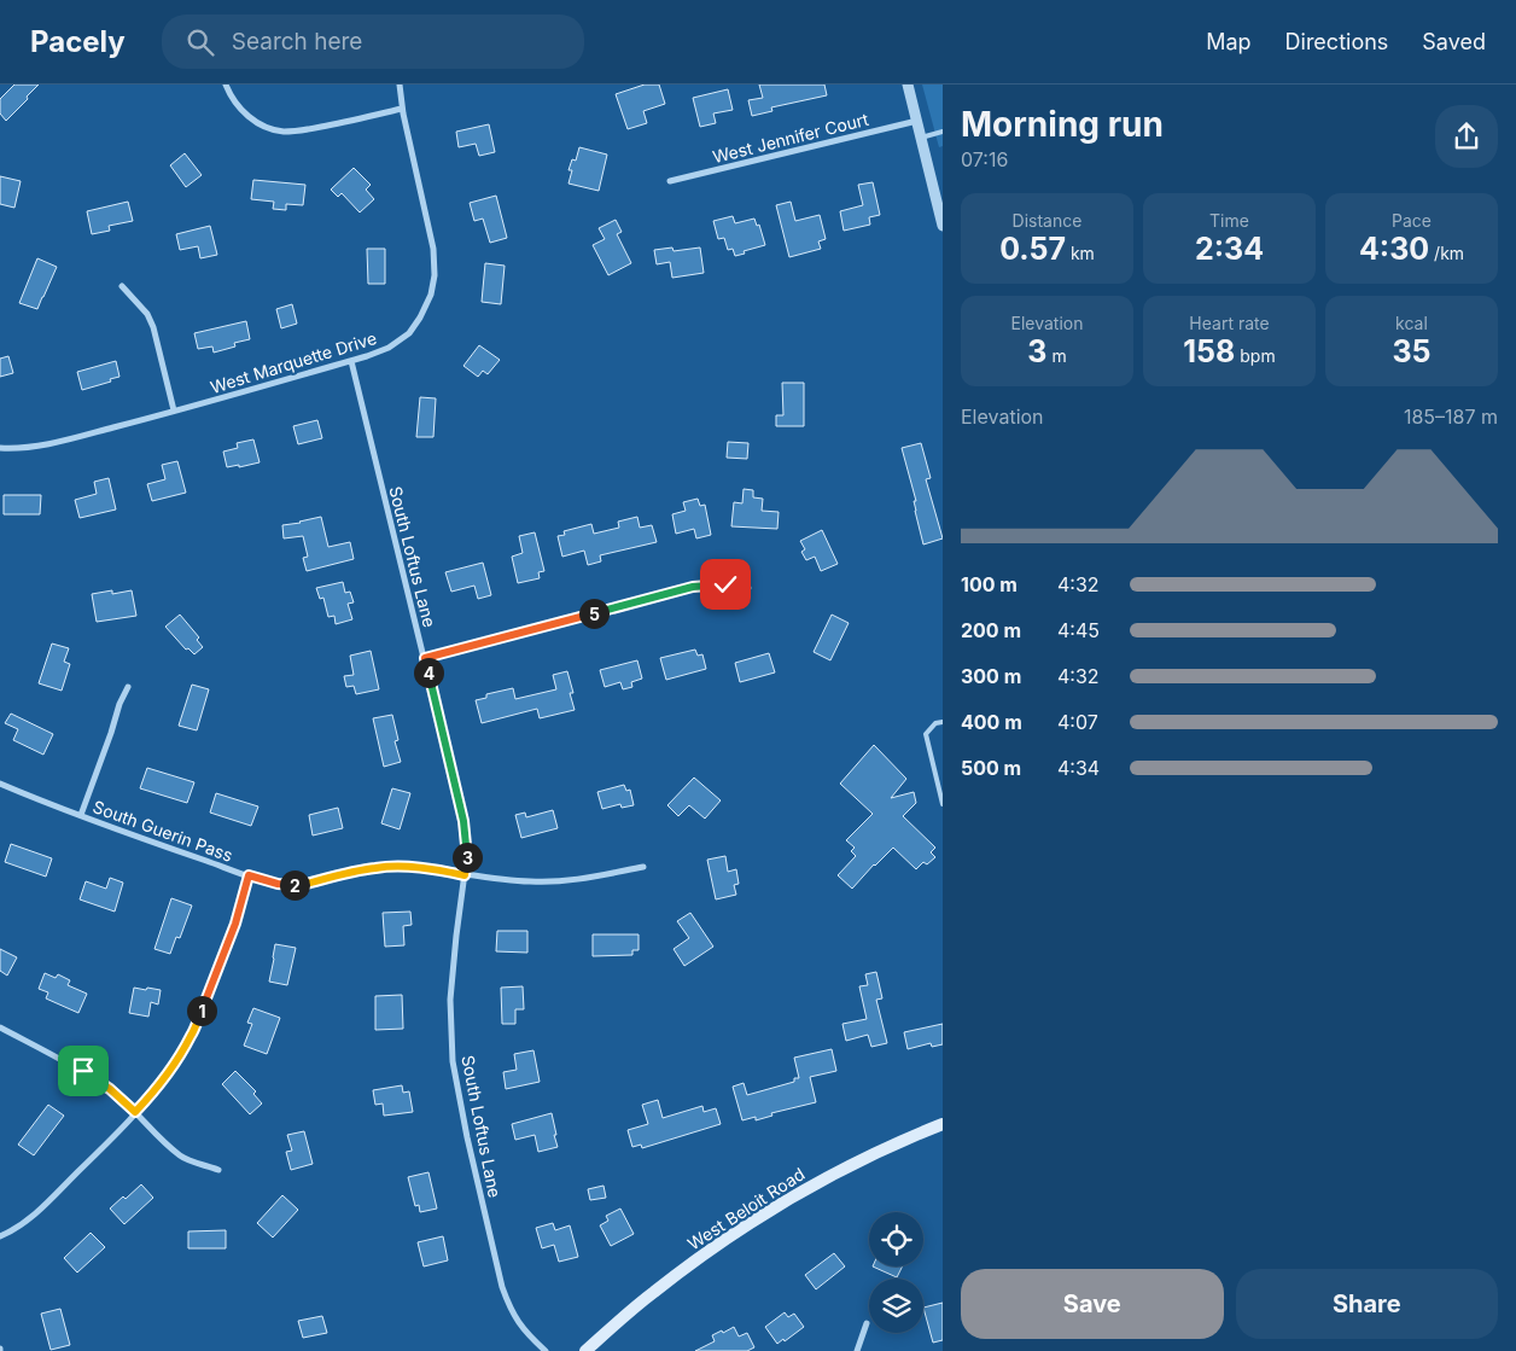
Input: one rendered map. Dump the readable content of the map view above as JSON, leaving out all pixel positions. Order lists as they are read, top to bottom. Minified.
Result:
{"streets":{"main road":["West Beloit Road"],"street":["West Jennifer Court","West Marquette Drive","South Loftus Lane","South Guerin Pass"]},"crossings":[["West Marquette Drive","South Loftus Lane"],["South Loftus Lane","South Guerin Pass"]],"page":{"header":"Pacely","search":"Search here","nav":["Map","Directions","Saved"],"heading":["Morning run","07:16"],"stats":[["Distance","0.57 km"],["Time","2:34"],["Pace","4:30 /km"],["Elevation","3 m"],["Heart rate","158 bpm"],["kcal","35"]],"chart":["Elevation","185–187 m"],"list":[{"name":"100 m","note":"4:32"},{"name":"200 m","note":"4:45"},{"name":"300 m","note":"4:32"},{"name":"400 m","note":"4:07"},{"name":"500 m","note":"4:34"}],"pins":["5","4","3","2","1"],"buttons":["Save","Share"]}}
